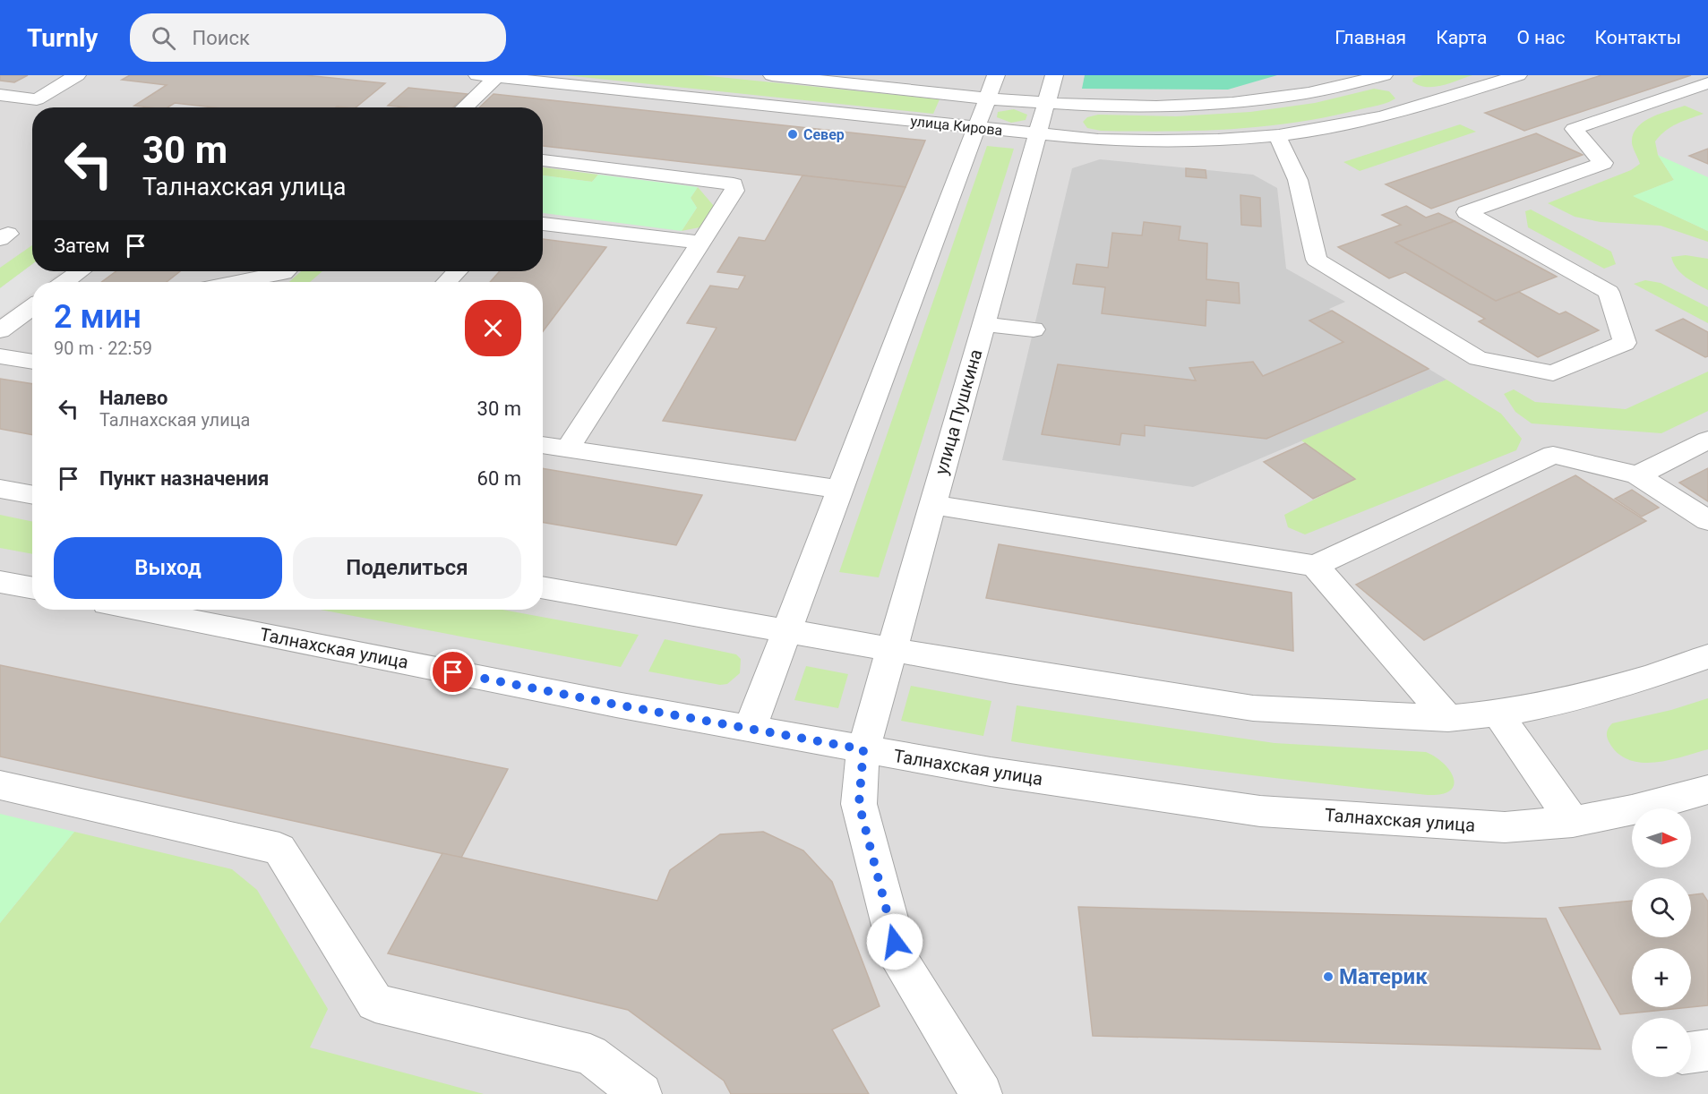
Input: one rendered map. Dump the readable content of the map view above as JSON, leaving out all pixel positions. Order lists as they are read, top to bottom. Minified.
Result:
{"streets":{"street":["улица Кирова","улица Пушкина","Талнахская улица"]},"crossings":[["улица Кирова","улица Пушкина"],["улица Пушкина","Талнахская улица"]],"places":["Север","Материк"],"north":"right","page":{"header":"Turnly","search":"Поиск","nav":["Главная","Карта","О нас","Контакты"],"turn":["30 m","Талнахская улица"],"then":"Затем","heading":["2 мин","90 m · 22:59"],"list":[{"name":"Налево","note":"Талнахская улица","value":"30 m"},{"name":"Пункт назначения","value":"60 m"}],"buttons":["Выход","Поделиться"],"map_buttons":["+","−"]}}
